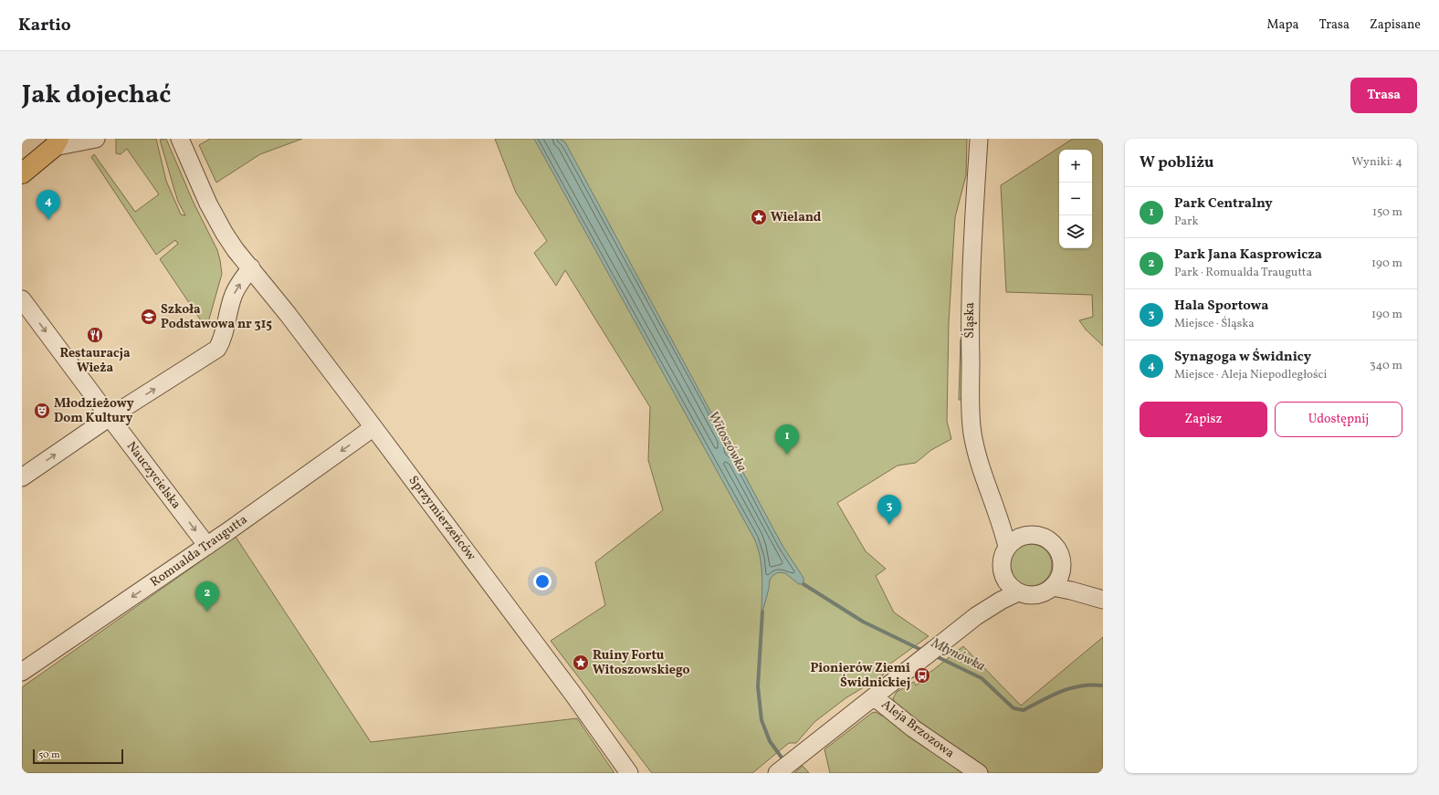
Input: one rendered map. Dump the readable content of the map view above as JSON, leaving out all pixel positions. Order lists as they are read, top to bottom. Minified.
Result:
{"streets":{"street":["Śląska","Nauczycielska","Sprzymierzeńców","Romualda Traugutta","Aleja Brzozowa"]},"crossings":[["Nauczycielska","Romualda Traugutta"],["Sprzymierzeńców","Romualda Traugutta"]],"one_way":["Nauczycielska","Romualda Traugutta"],"water":["Witoszówka","Młynówka"],"places":{"place":["Wieland","Ruiny Fortu Witoszowskiego"],"school or university":["Szkoła Podstawowa nr 315"],"restaurant":["Restauracja Wieża"],"theatre":["Młodzieżowy Dom Kultury"],"bus stop":["Pionierów Ziemi Świdnickiej"]},"scale_bar":"50 m","page":{"header":"Kartio","nav":["Mapa","Trasa","Zapisane"],"title":"Jak dojechać","buttons":["Trasa",["Zapisz","Udostępnij"]],"heading":["W pobliżu","Wyniki: 4"],"map_buttons":["+","−"],"list":[{"mark":"1","name":"Park Centralny","note":"Park","value":"150 m"},{"mark":"2","name":"Park Jana Kasprowicza","note":"Park · Romualda Traugutta","value":"190 m"},{"mark":"3","name":"Hala Sportowa","note":"Miejsce · Śląska","value":"190 m"},{"mark":"4","name":"Synagoga w Świdnicy","note":"Miejsce · Aleja Niepodległości","value":"340 m"}],"pins":["4","1","3","2"],"scale":"50 m"}}
